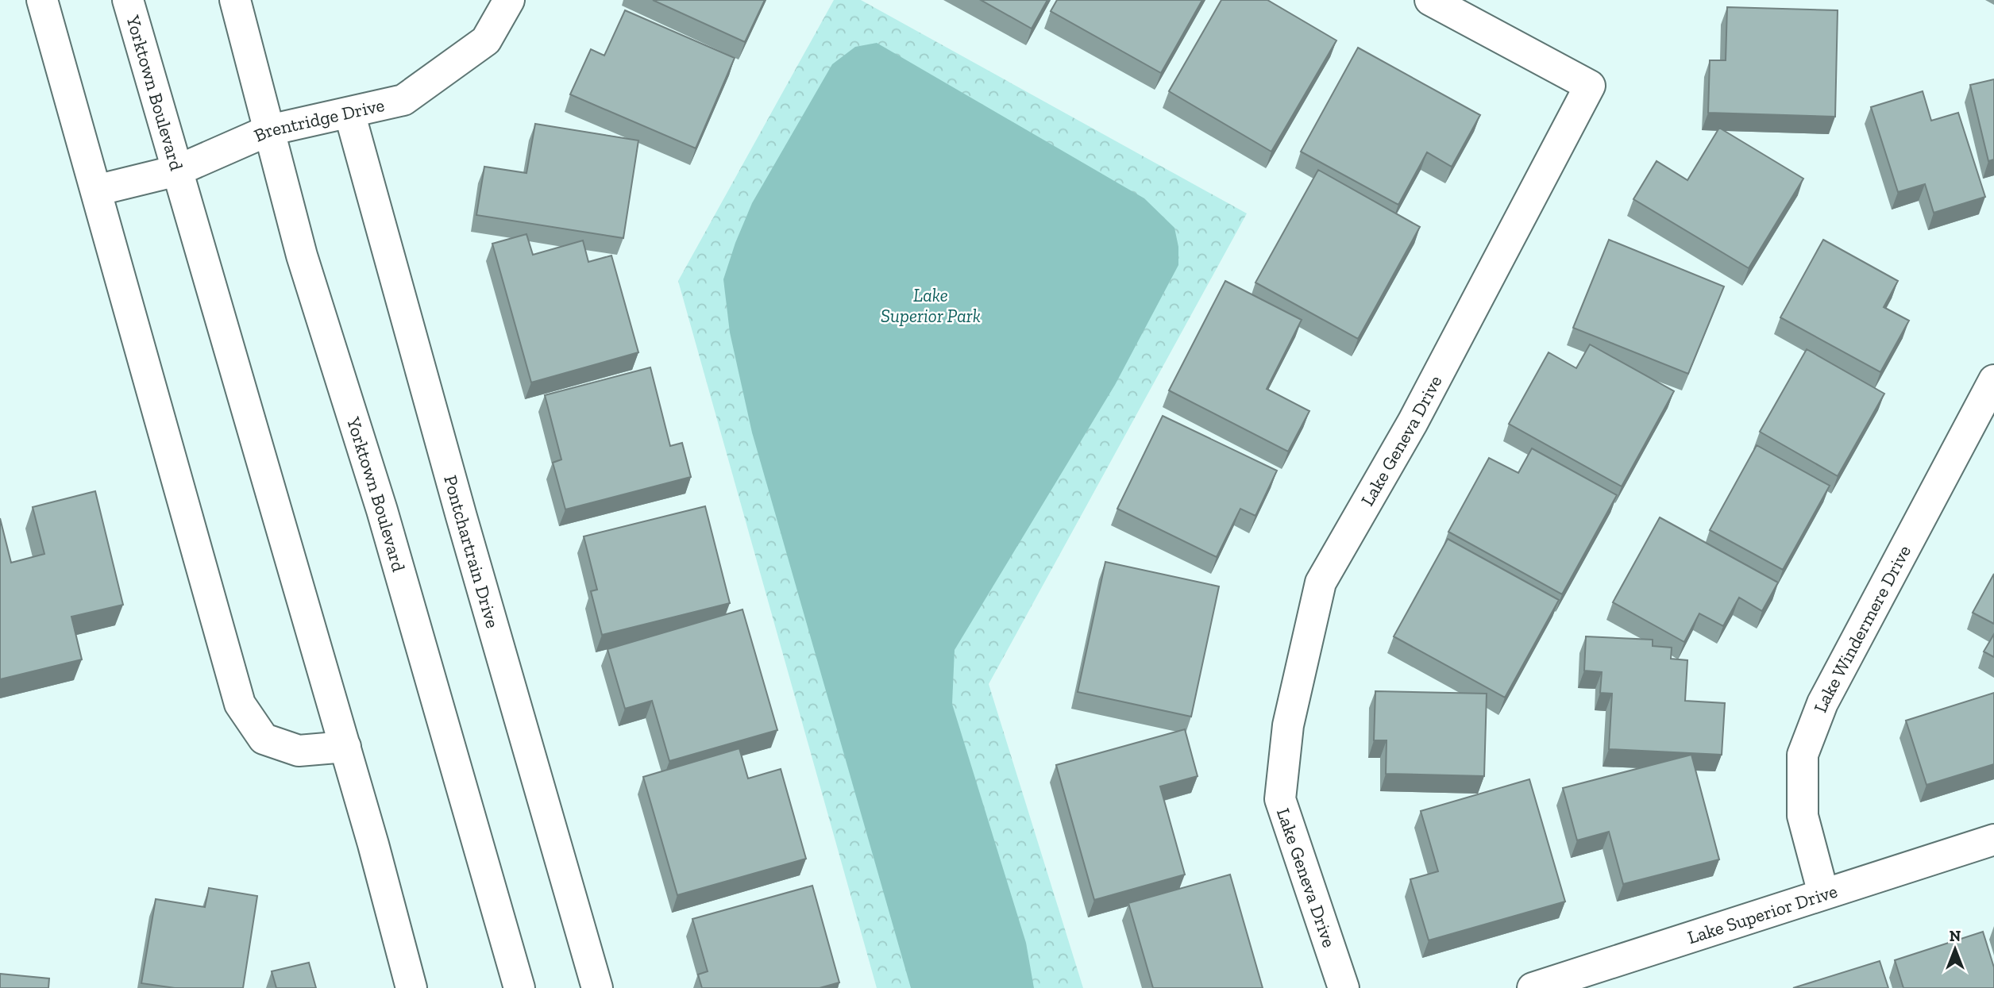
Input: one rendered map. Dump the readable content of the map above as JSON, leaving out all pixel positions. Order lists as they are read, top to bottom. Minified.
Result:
{"streets":{"street":["Yorktown Boulevard","Brentridge Drive","Lake Geneva Drive","Pontchartrain Drive","Lake Windermere Drive","Lake Superior Drive"]},"crossings":[["Yorktown Boulevard","Brentridge Drive"],["Brentridge Drive","Pontchartrain Drive"],["Lake Windermere Drive","Lake Superior Drive"]],"parks":["Lake Superior Park"],"north":"top"}
